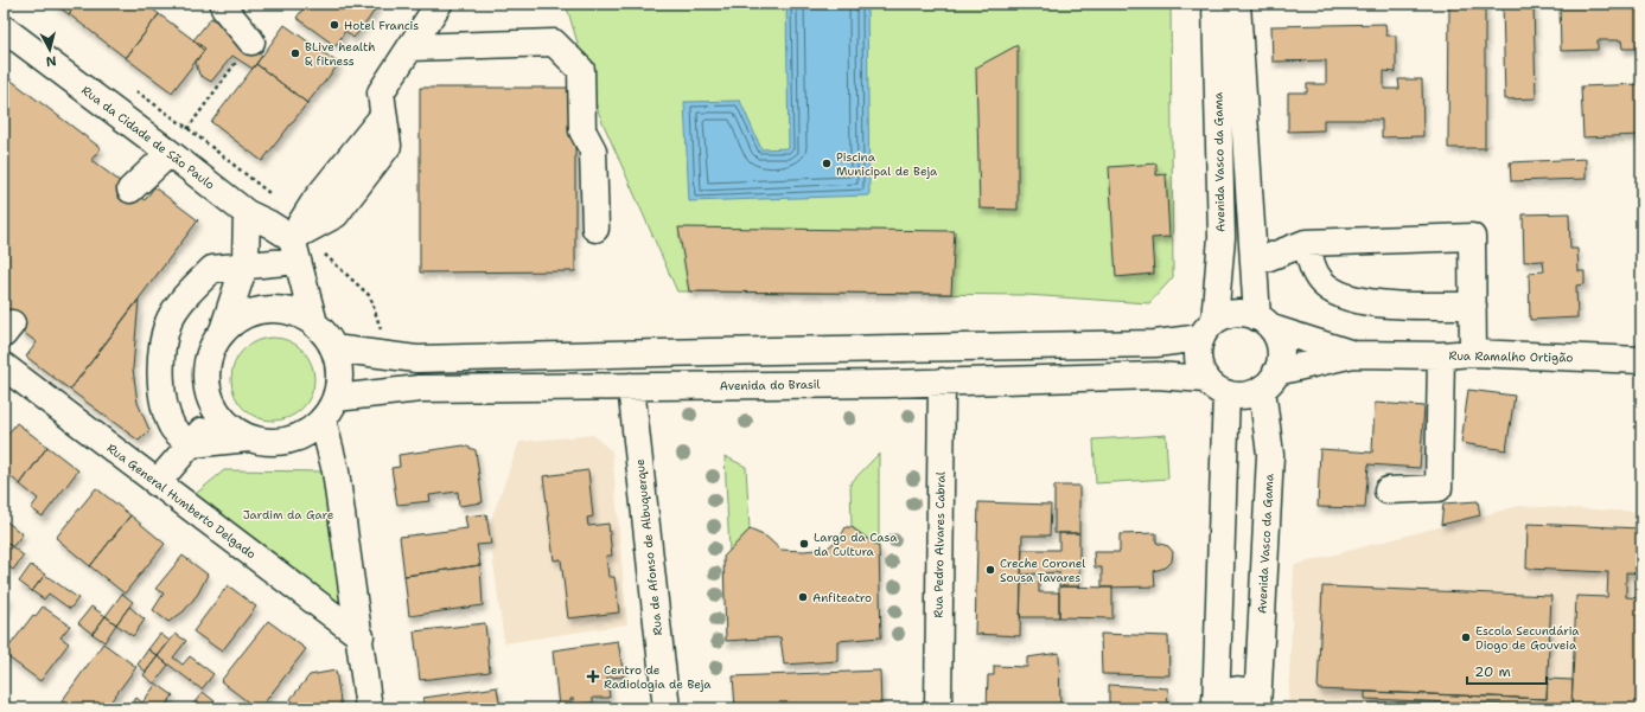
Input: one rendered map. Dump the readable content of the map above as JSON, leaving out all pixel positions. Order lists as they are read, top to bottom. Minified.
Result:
{"streets":{"street":["Rua da Cidade de São Paulo","Avenida Vasco da Gama","Rua Ramalho Ortigão","Avenida do Brasil","Rua General Humberto Delgado","Rua Pedro Alvares Cabral","Rua de Afonso de Albuquerque"]},"crossings":[["Avenida Vasco da Gama","Rua Ramalho Ortigão"],["Avenida Vasco da Gama","Avenida do Brasil"],["Rua Ramalho Ortigão","Avenida do Brasil"],["Avenida do Brasil","Rua Pedro Alvares Cabral"],["Avenida do Brasil","Rua de Afonso de Albuquerque"]],"parks":["Jardim da Gare"],"places":{"other":["Hotel Francis","BLive health & fitness","Piscina Municipal de Beja","Largo da Casa da Cultura","Creche Coronel Sousa Tavares","Anfiteatro","Escola Secundária Diogo de Gouveia"],"health":["Centro de Radiologia de Beja"]},"scale_bar":"20 m","north":"bottom"}
